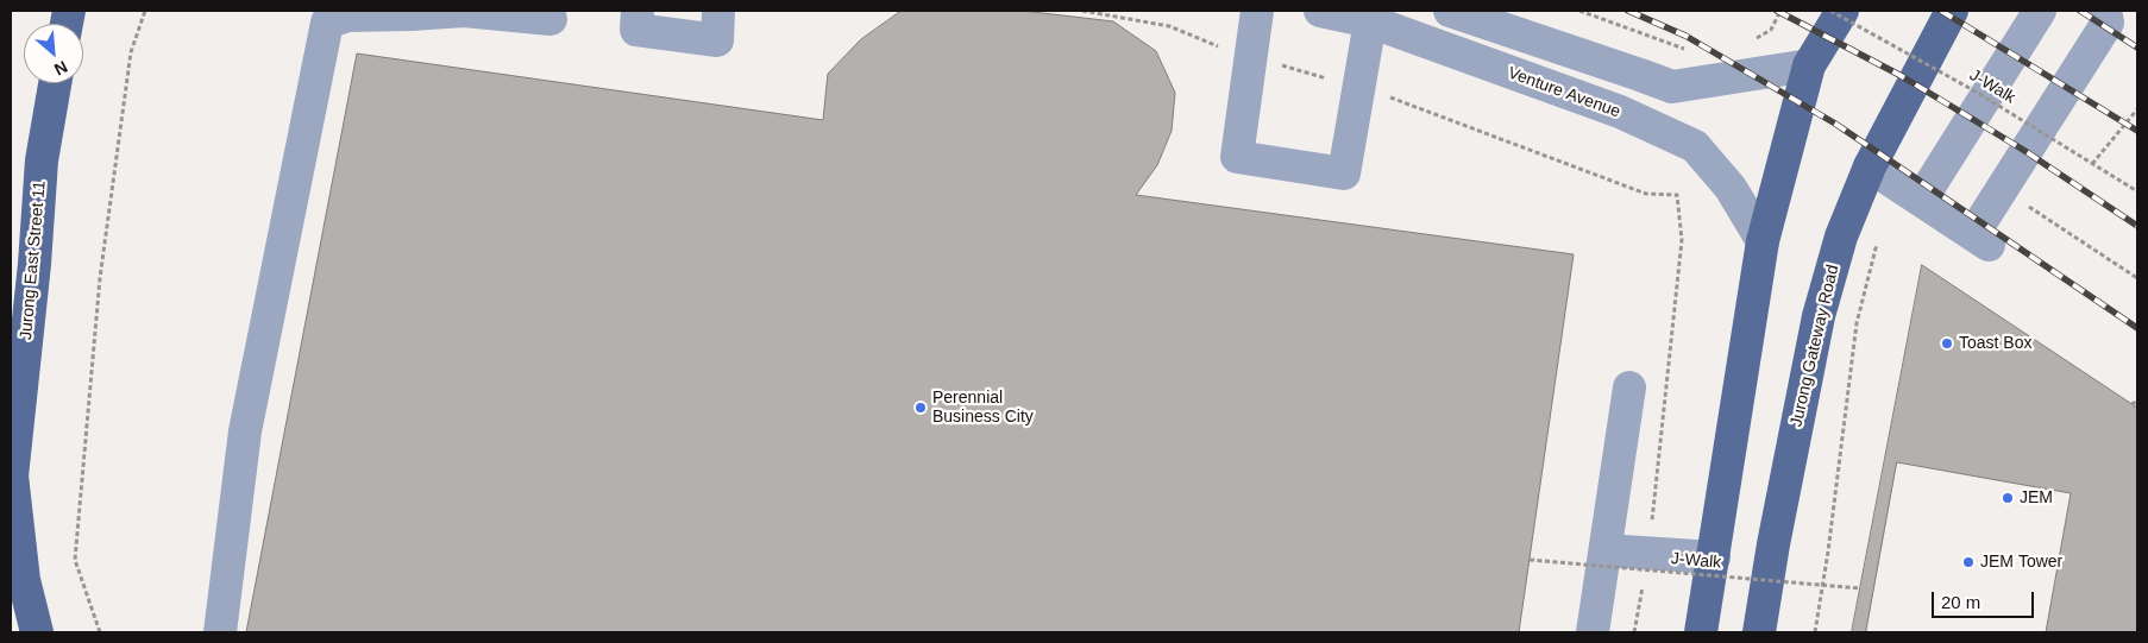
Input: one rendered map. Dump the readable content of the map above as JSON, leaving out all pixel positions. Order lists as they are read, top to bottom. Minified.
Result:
{"streets":{"main road":["Jurong East Street 11","Jurong Gateway Road"],"street":["Venture Avenue"],"path":["J-Walk"]},"places":["Toast Box","Perennial Business City","JEM","JEM Tower"],"scale_bar":"20 m","north":"bottom right"}
